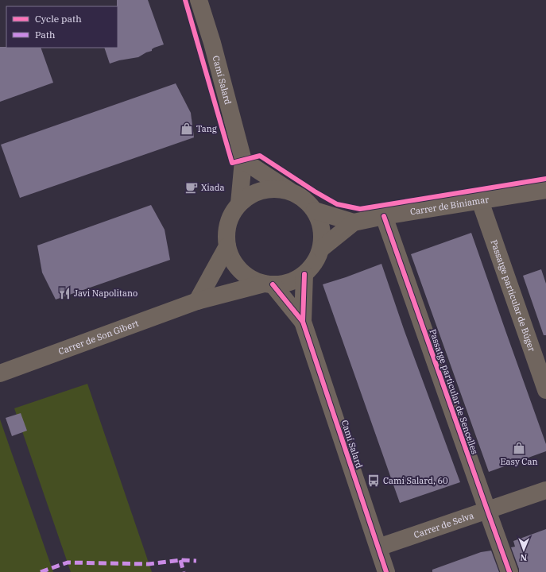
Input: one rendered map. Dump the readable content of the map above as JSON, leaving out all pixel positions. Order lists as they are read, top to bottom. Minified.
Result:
{"streets":{"street":["Camí Salard","Carrer de Biniamar","Passatge particular de Búger","Carrer de Son Gibert","Passatge particular de Sencelles","Carrer de Selva"]},"crossings":[["Camí Salard","Carrer de Biniamar"],["Camí Salard","Carrer de Son Gibert"],["Camí Salard","Carrer de Selva"],["Carrer de Biniamar","Passatge particular de Búger"],["Carrer de Biniamar","Carrer de Son Gibert"],["Carrer de Biniamar","Passatge particular de Sencelles"],["Passatge particular de Sencelles","Carrer de Selva"]],"places":{"shop":["Tang","Easy Can"],"cafe":["Xiada"],"restaurant":["Javi Napolitano"],"bus stop":["Camí Salard, 60"]},"legend":["Cycle path","Path"],"north":"bottom"}
